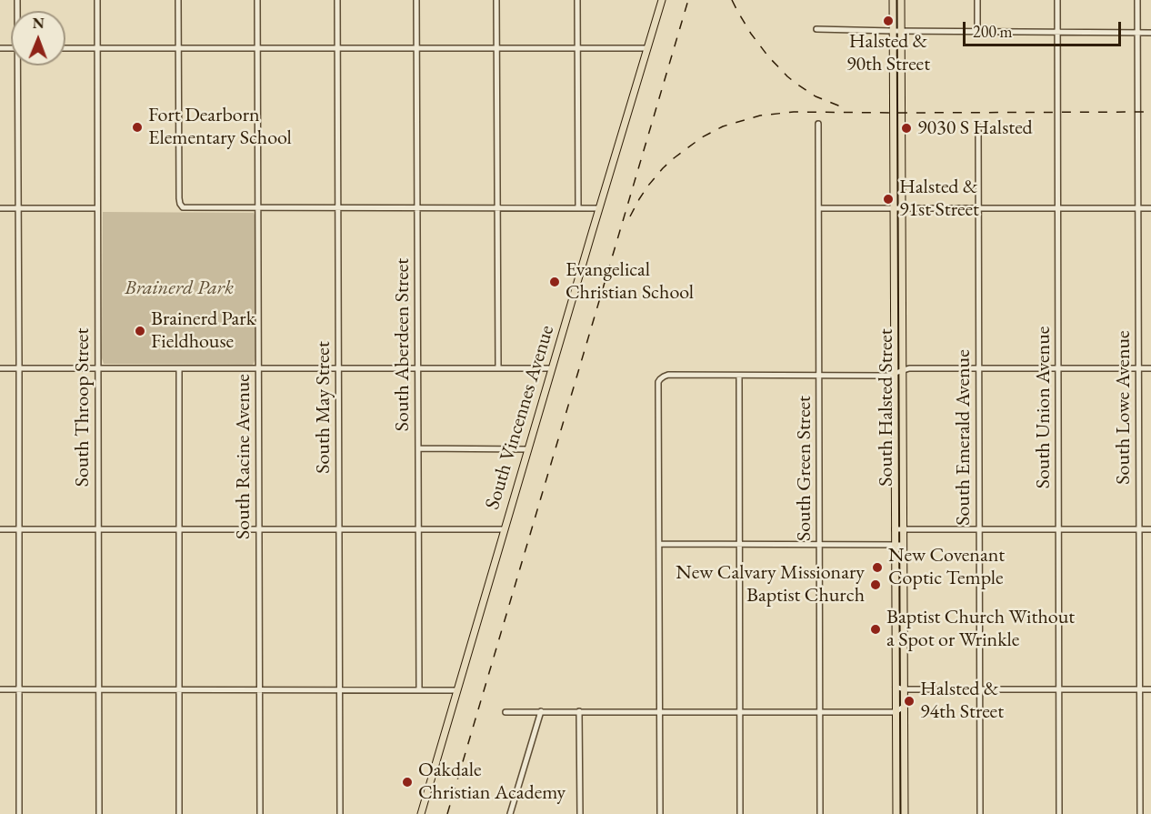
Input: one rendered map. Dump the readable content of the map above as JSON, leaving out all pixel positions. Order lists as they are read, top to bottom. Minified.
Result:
{"streets":{"main road":["South Halsted Street","South Vincennes Avenue"],"street":["South Aberdeen Street","South Throop Street","South May Street","South Union Avenue","South Lowe Avenue","South Emerald Avenue","South Racine Avenue","South Green Street"]},"parks":["Brainerd Park"],"places":["Halsted & 90th Street","Fort Dearborn Elementary School","9030 S Halsted","Halsted & 91st Street","Evangelical Christian School","Brainerd Park Fieldhouse","New Covenant Coptic Temple","New Calvary Missionary Baptist Church","Baptist Church Without a Spot or Wrinkle","Halsted & 94th Street","Oakdale Christian Academy"],"scale_bar":"200 m","north":"top"}
